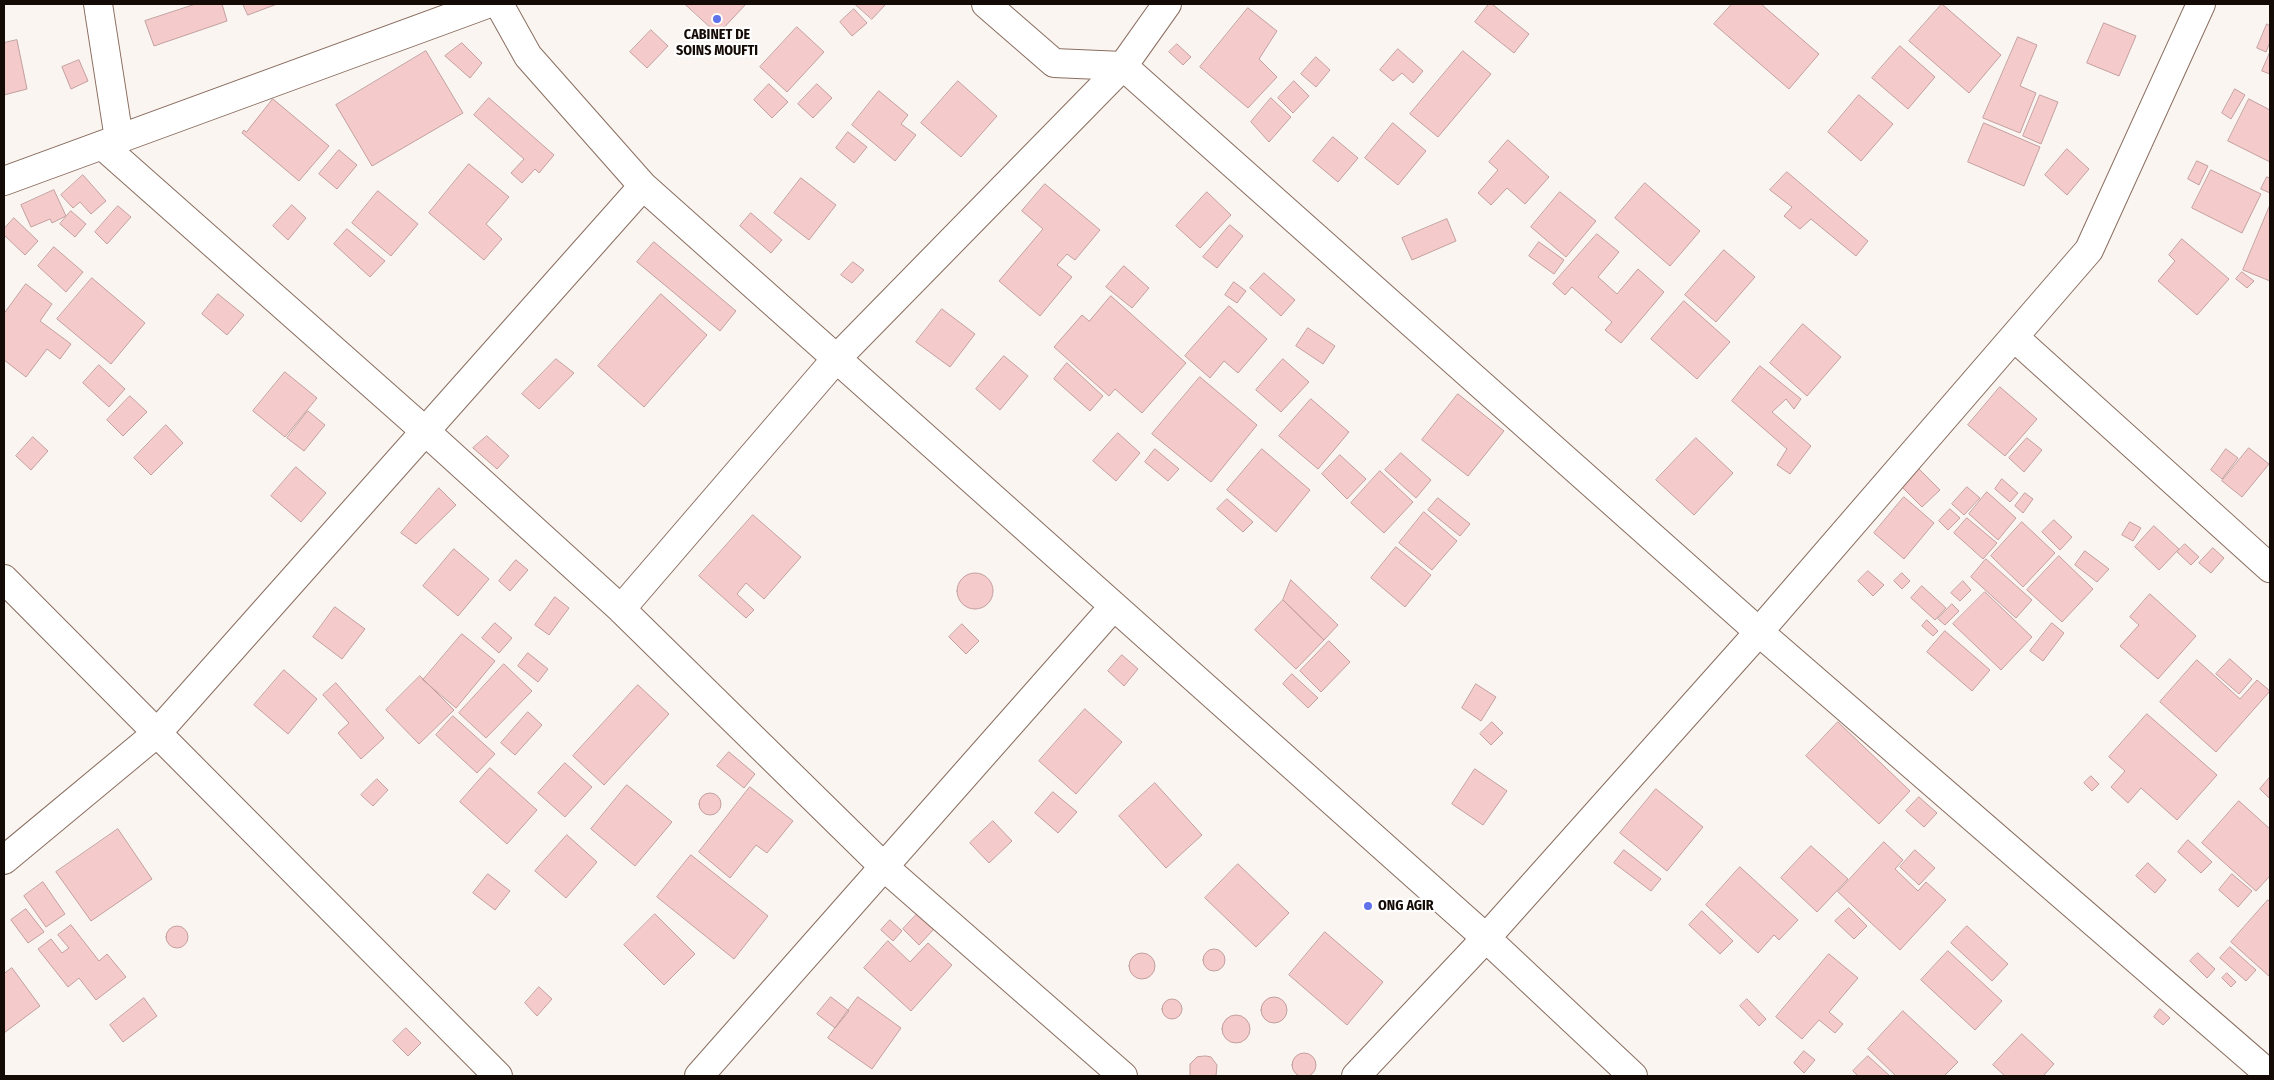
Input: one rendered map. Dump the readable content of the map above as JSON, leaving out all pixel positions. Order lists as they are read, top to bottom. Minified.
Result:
{"places":["CABINET DE SOINS MOUFTI","ONG AGIR"]}
